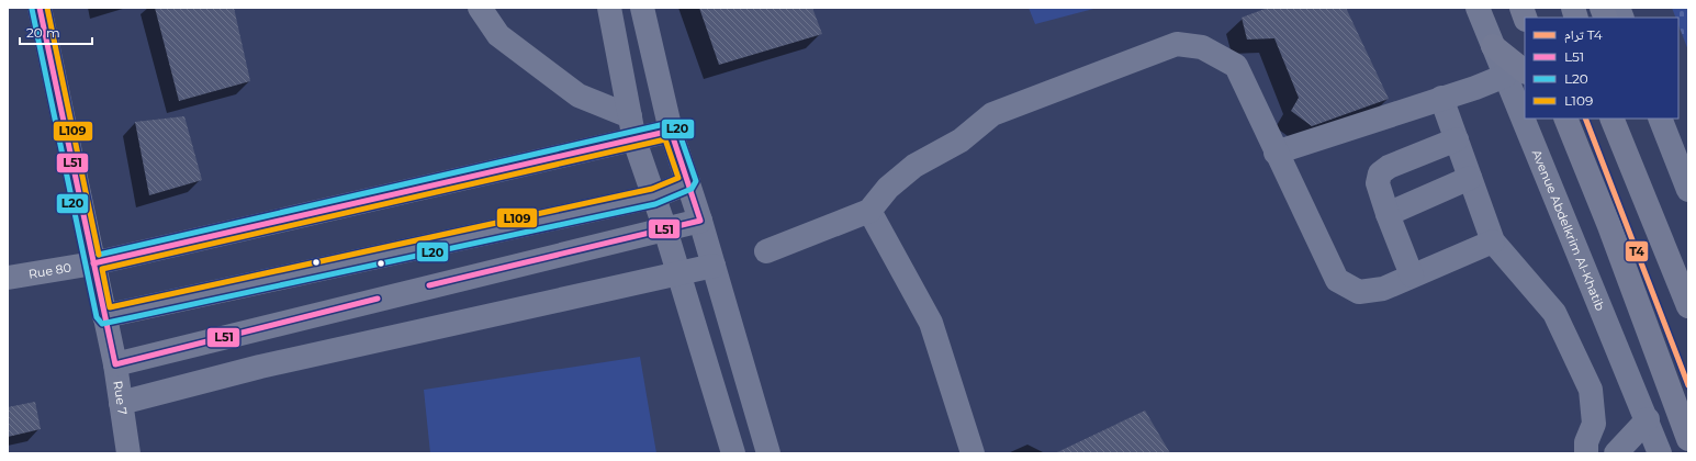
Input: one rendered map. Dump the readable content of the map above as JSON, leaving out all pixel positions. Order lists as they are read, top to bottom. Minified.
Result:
{"streets":{"street":["Avenue Abdelkrim Al-Khatib","Rue 80","Rue 7"]},"crossings":[["Rue 80","Rue 7"]],"lines":["transit line L51","transit line L109","transit line L20","tram line T4"],"legend":["ترام T4","L51","L20","L109"],"scale_bar":"20 m"}
